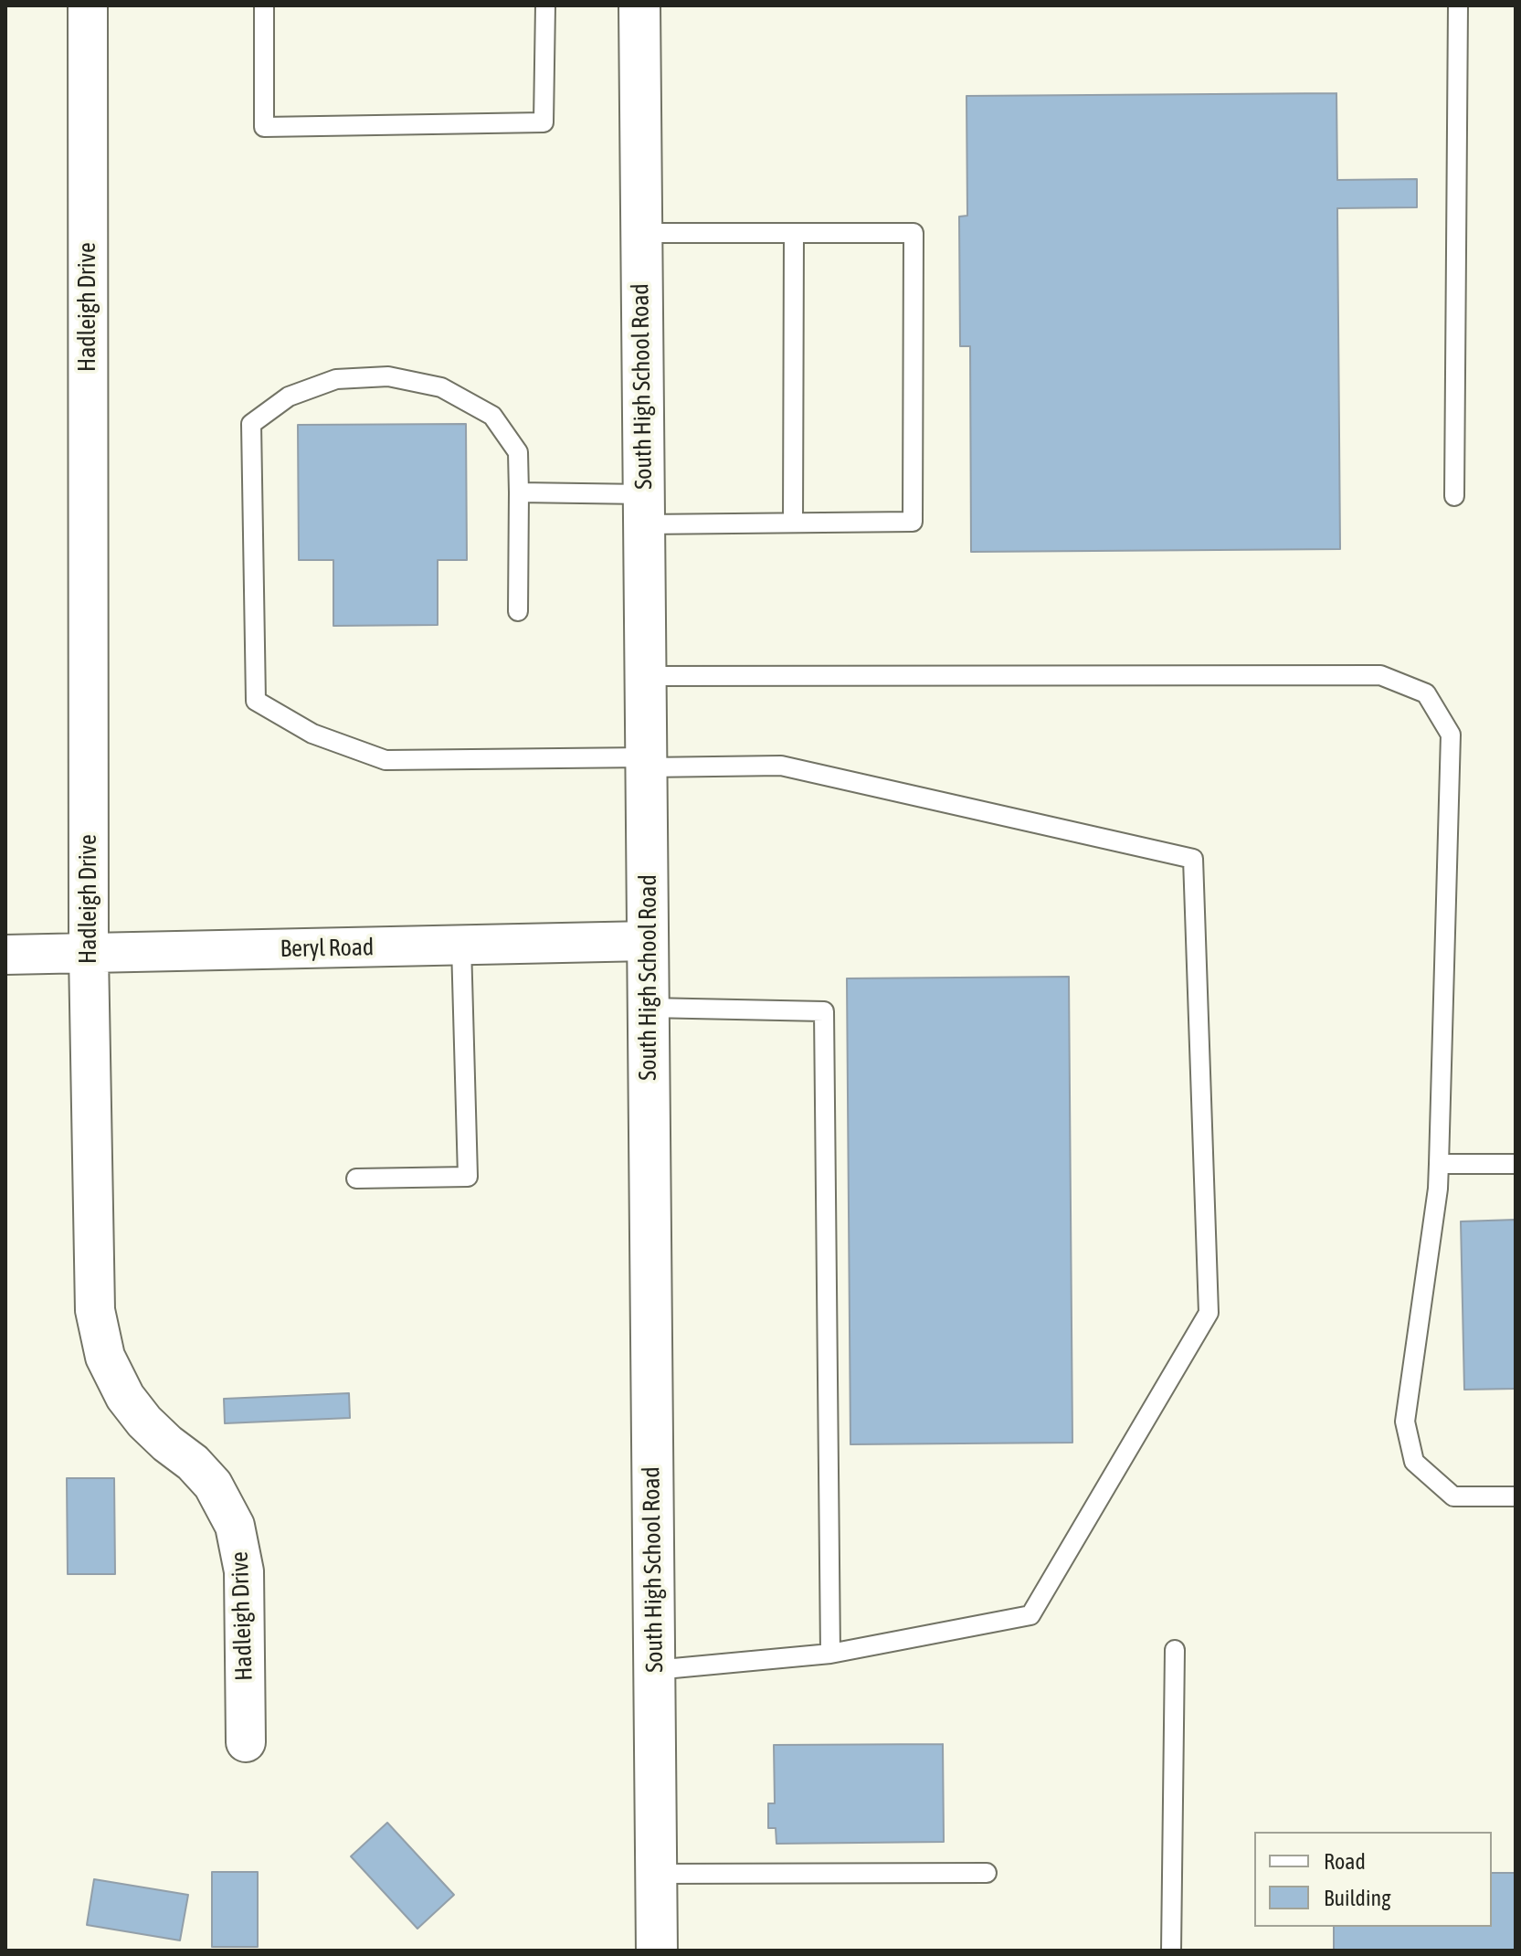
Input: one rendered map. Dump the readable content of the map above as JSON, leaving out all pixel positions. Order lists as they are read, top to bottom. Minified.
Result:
{"streets":{"street":["Hadleigh Drive","South High School Road","Beryl Road"]},"crossings":[["Hadleigh Drive","Beryl Road"],["South High School Road","Beryl Road"]],"legend":["Road","Building"]}
